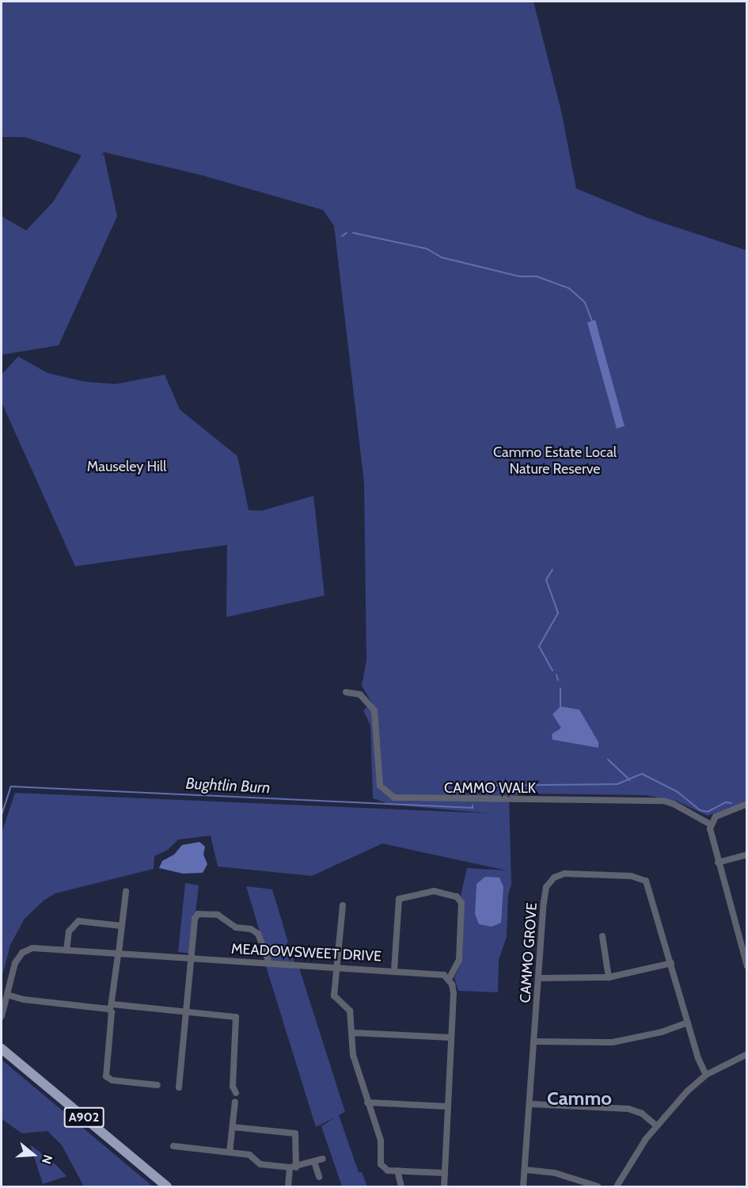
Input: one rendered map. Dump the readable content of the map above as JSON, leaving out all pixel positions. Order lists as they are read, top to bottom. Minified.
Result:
{"streets":{"main road":["A902"],"street":["CAMMO WALK","MEADOWSWEET DRIVE","CAMMO GROVE"]},"districts":["Cammo"],"water":["Bughtlin Burn"],"parks":["Cammo Estate Local Nature Reserve","Mauseley Hill"],"north":"right"}
